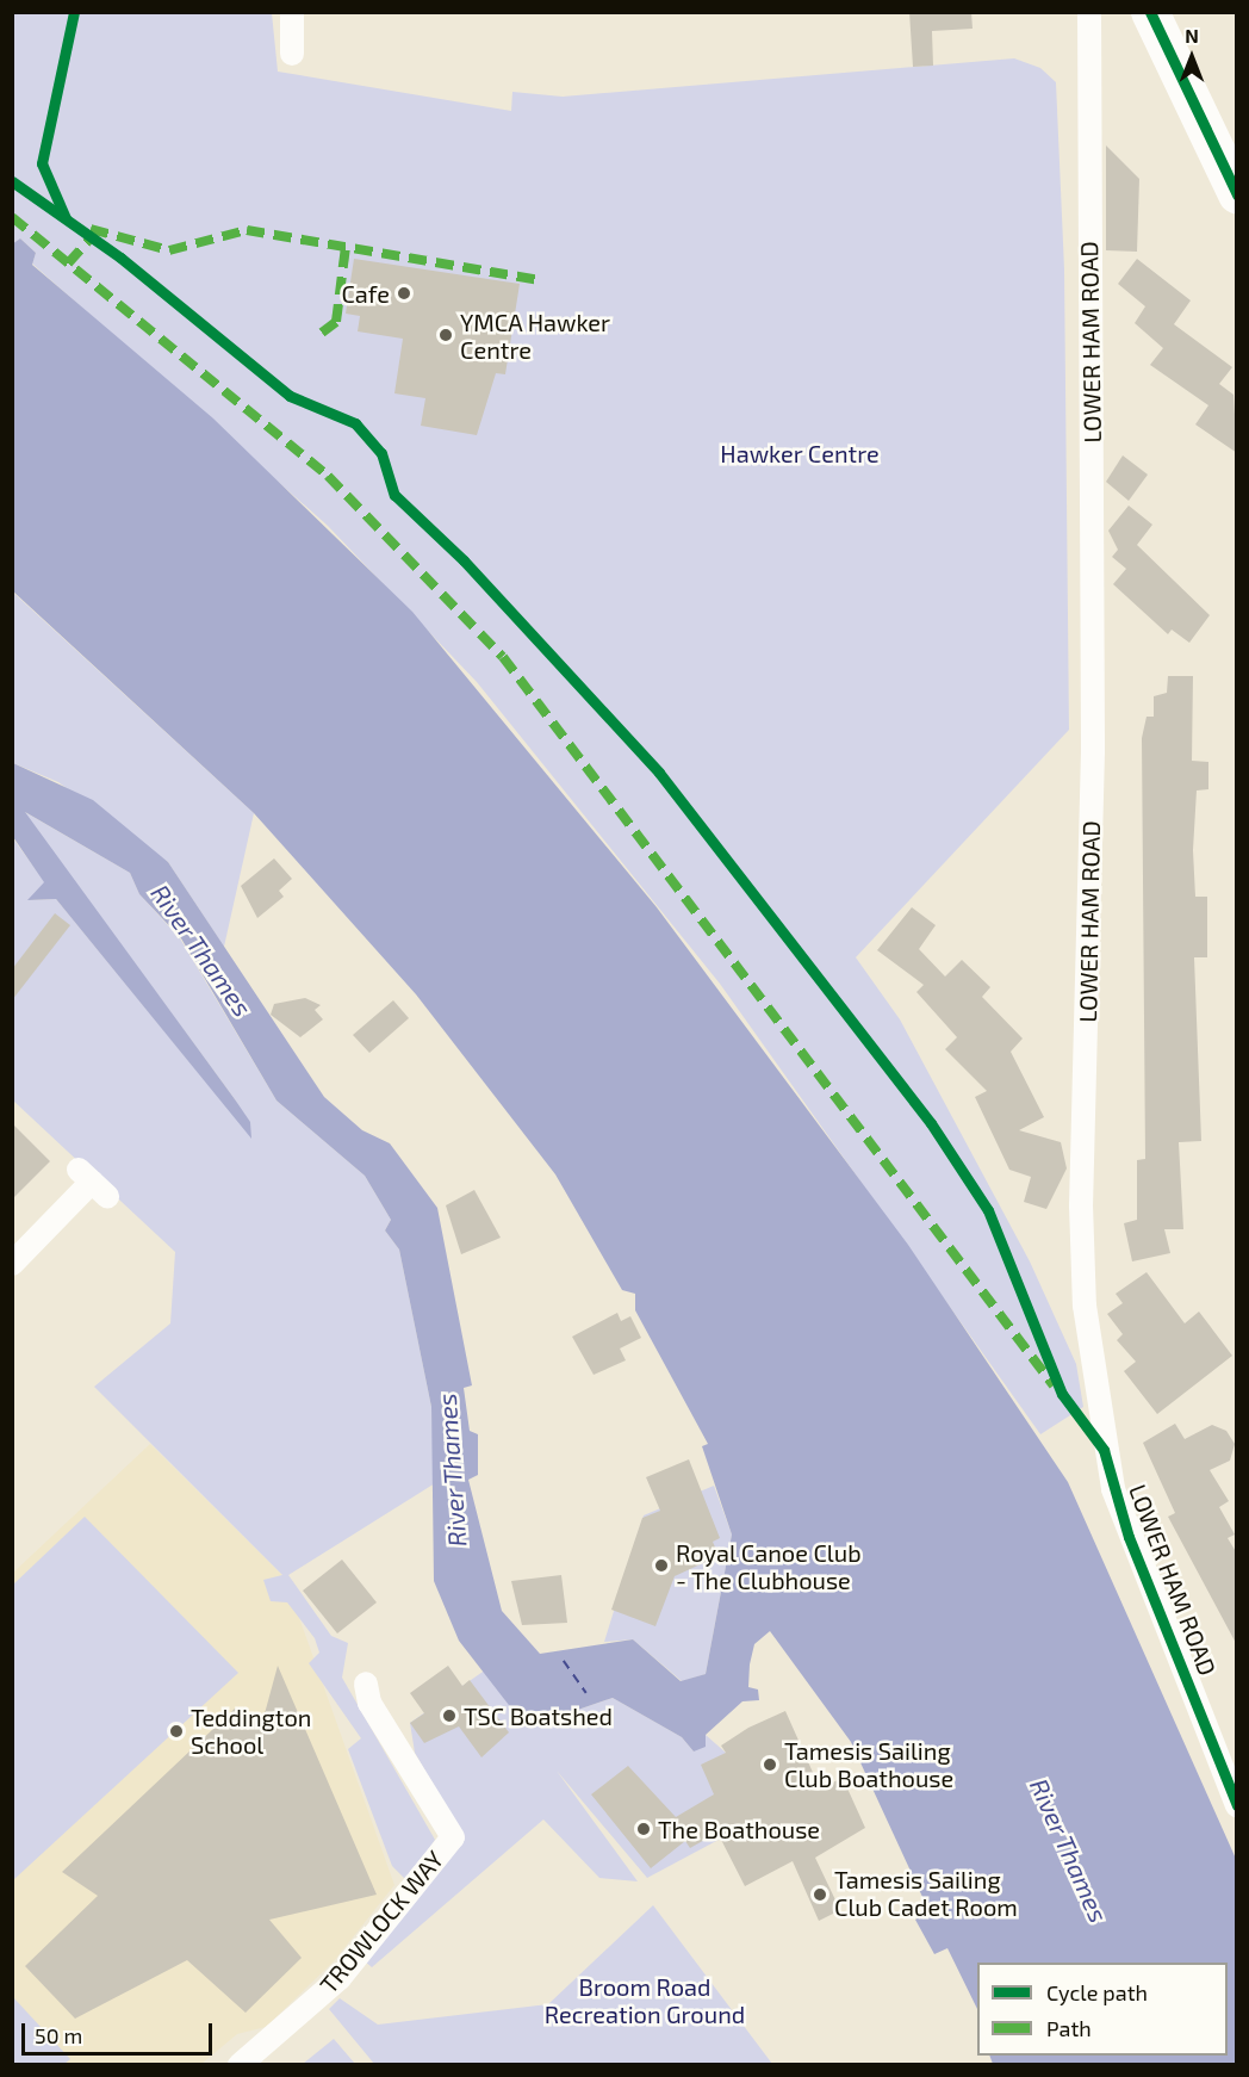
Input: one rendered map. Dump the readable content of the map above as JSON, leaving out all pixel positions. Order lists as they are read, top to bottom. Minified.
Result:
{"streets":{"street":["LOWER HAM ROAD","TROWLOCK WAY"]},"water":["River Thames"],"parks":["Hawker Centre","Broom Road Recreation Ground"],"places":["Cafe","YMCA Hawker Centre","Royal Canoe Club - The Clubhouse","TSC Boatshed","Teddington School","Tamesis Sailing Club Boathouse","The Boathouse","Tamesis Sailing Club Cadet Room"],"legend":["Cycle path","Path"],"scale_bar":"50 m","north":"top"}
